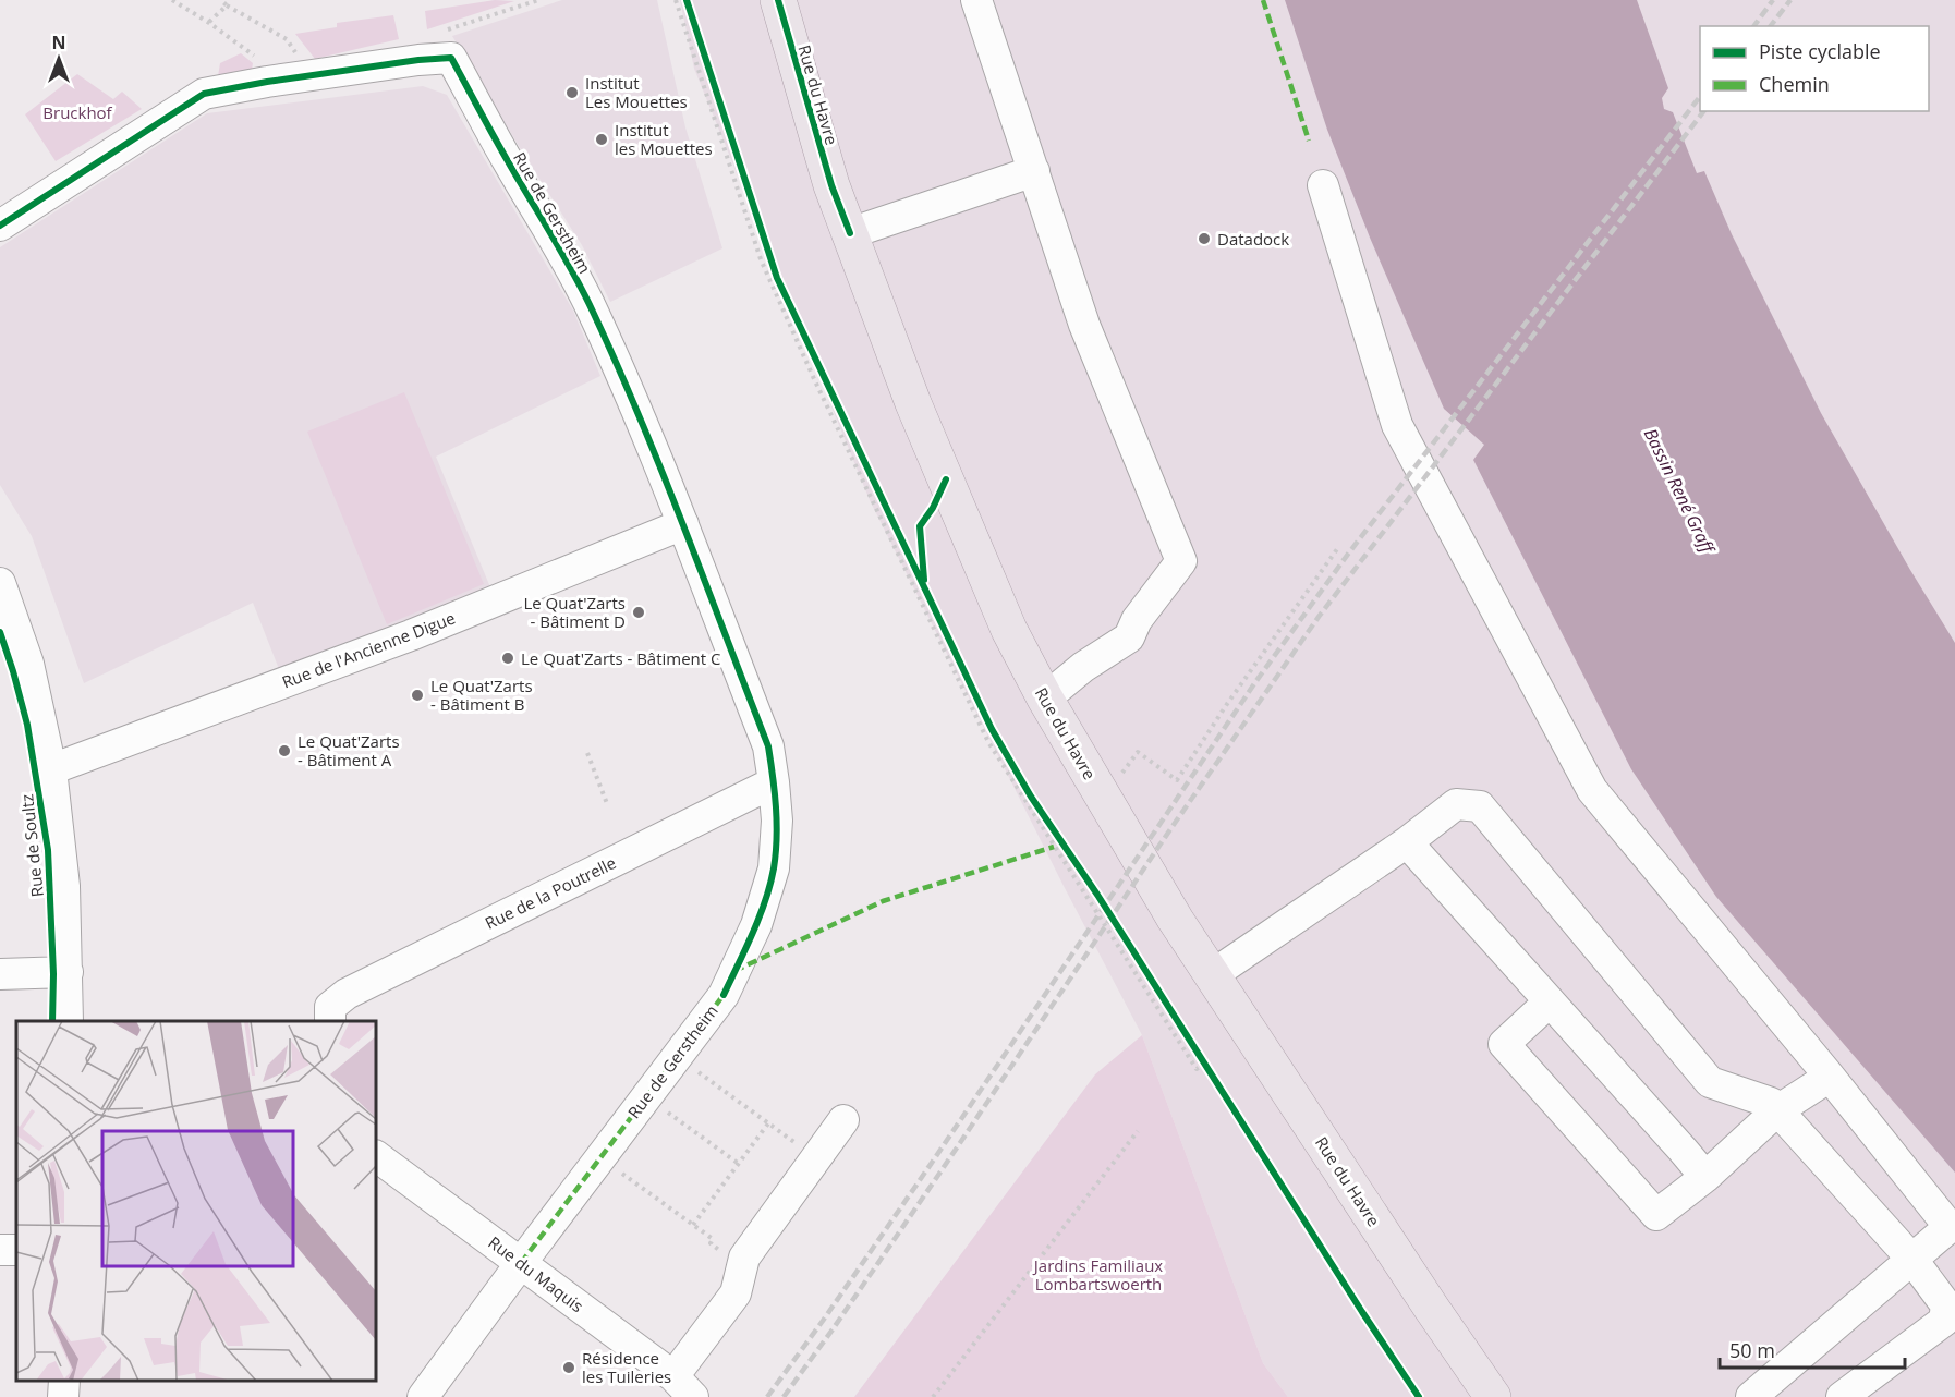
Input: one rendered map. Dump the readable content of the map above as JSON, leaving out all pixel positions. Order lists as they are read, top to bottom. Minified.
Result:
{"streets":{"main road":["Rue du Havre"],"street":["Rue de Gerstheim","Rue de l'Ancienne Digue","Rue de Soultz","Rue de la Poutrelle","Rue du Maquis"]},"crossings":[["Rue de Gerstheim","Rue de l'Ancienne Digue"],["Rue de Gerstheim","Rue de la Poutrelle"],["Rue de Gerstheim","Rue du Maquis"],["Rue de l'Ancienne Digue","Rue de Soultz"]],"water":["Bassin René Graff"],"parks":["Bruckhof","Jardins Familiaux Lombartswoerth"],"places":["Institut Les Mouettes","Institut les Mouettes","Datadock","Le Quat'Zarts - Bâtiment D","Le Quat'Zarts - Bâtiment C","Le Quat'Zarts - Bâtiment B","Le Quat'Zarts - Bâtiment A","Résidence les Tuileries"],"legend":["Piste cyclable","Chemin"],"scale_bar":"50 m","north":"top"}
